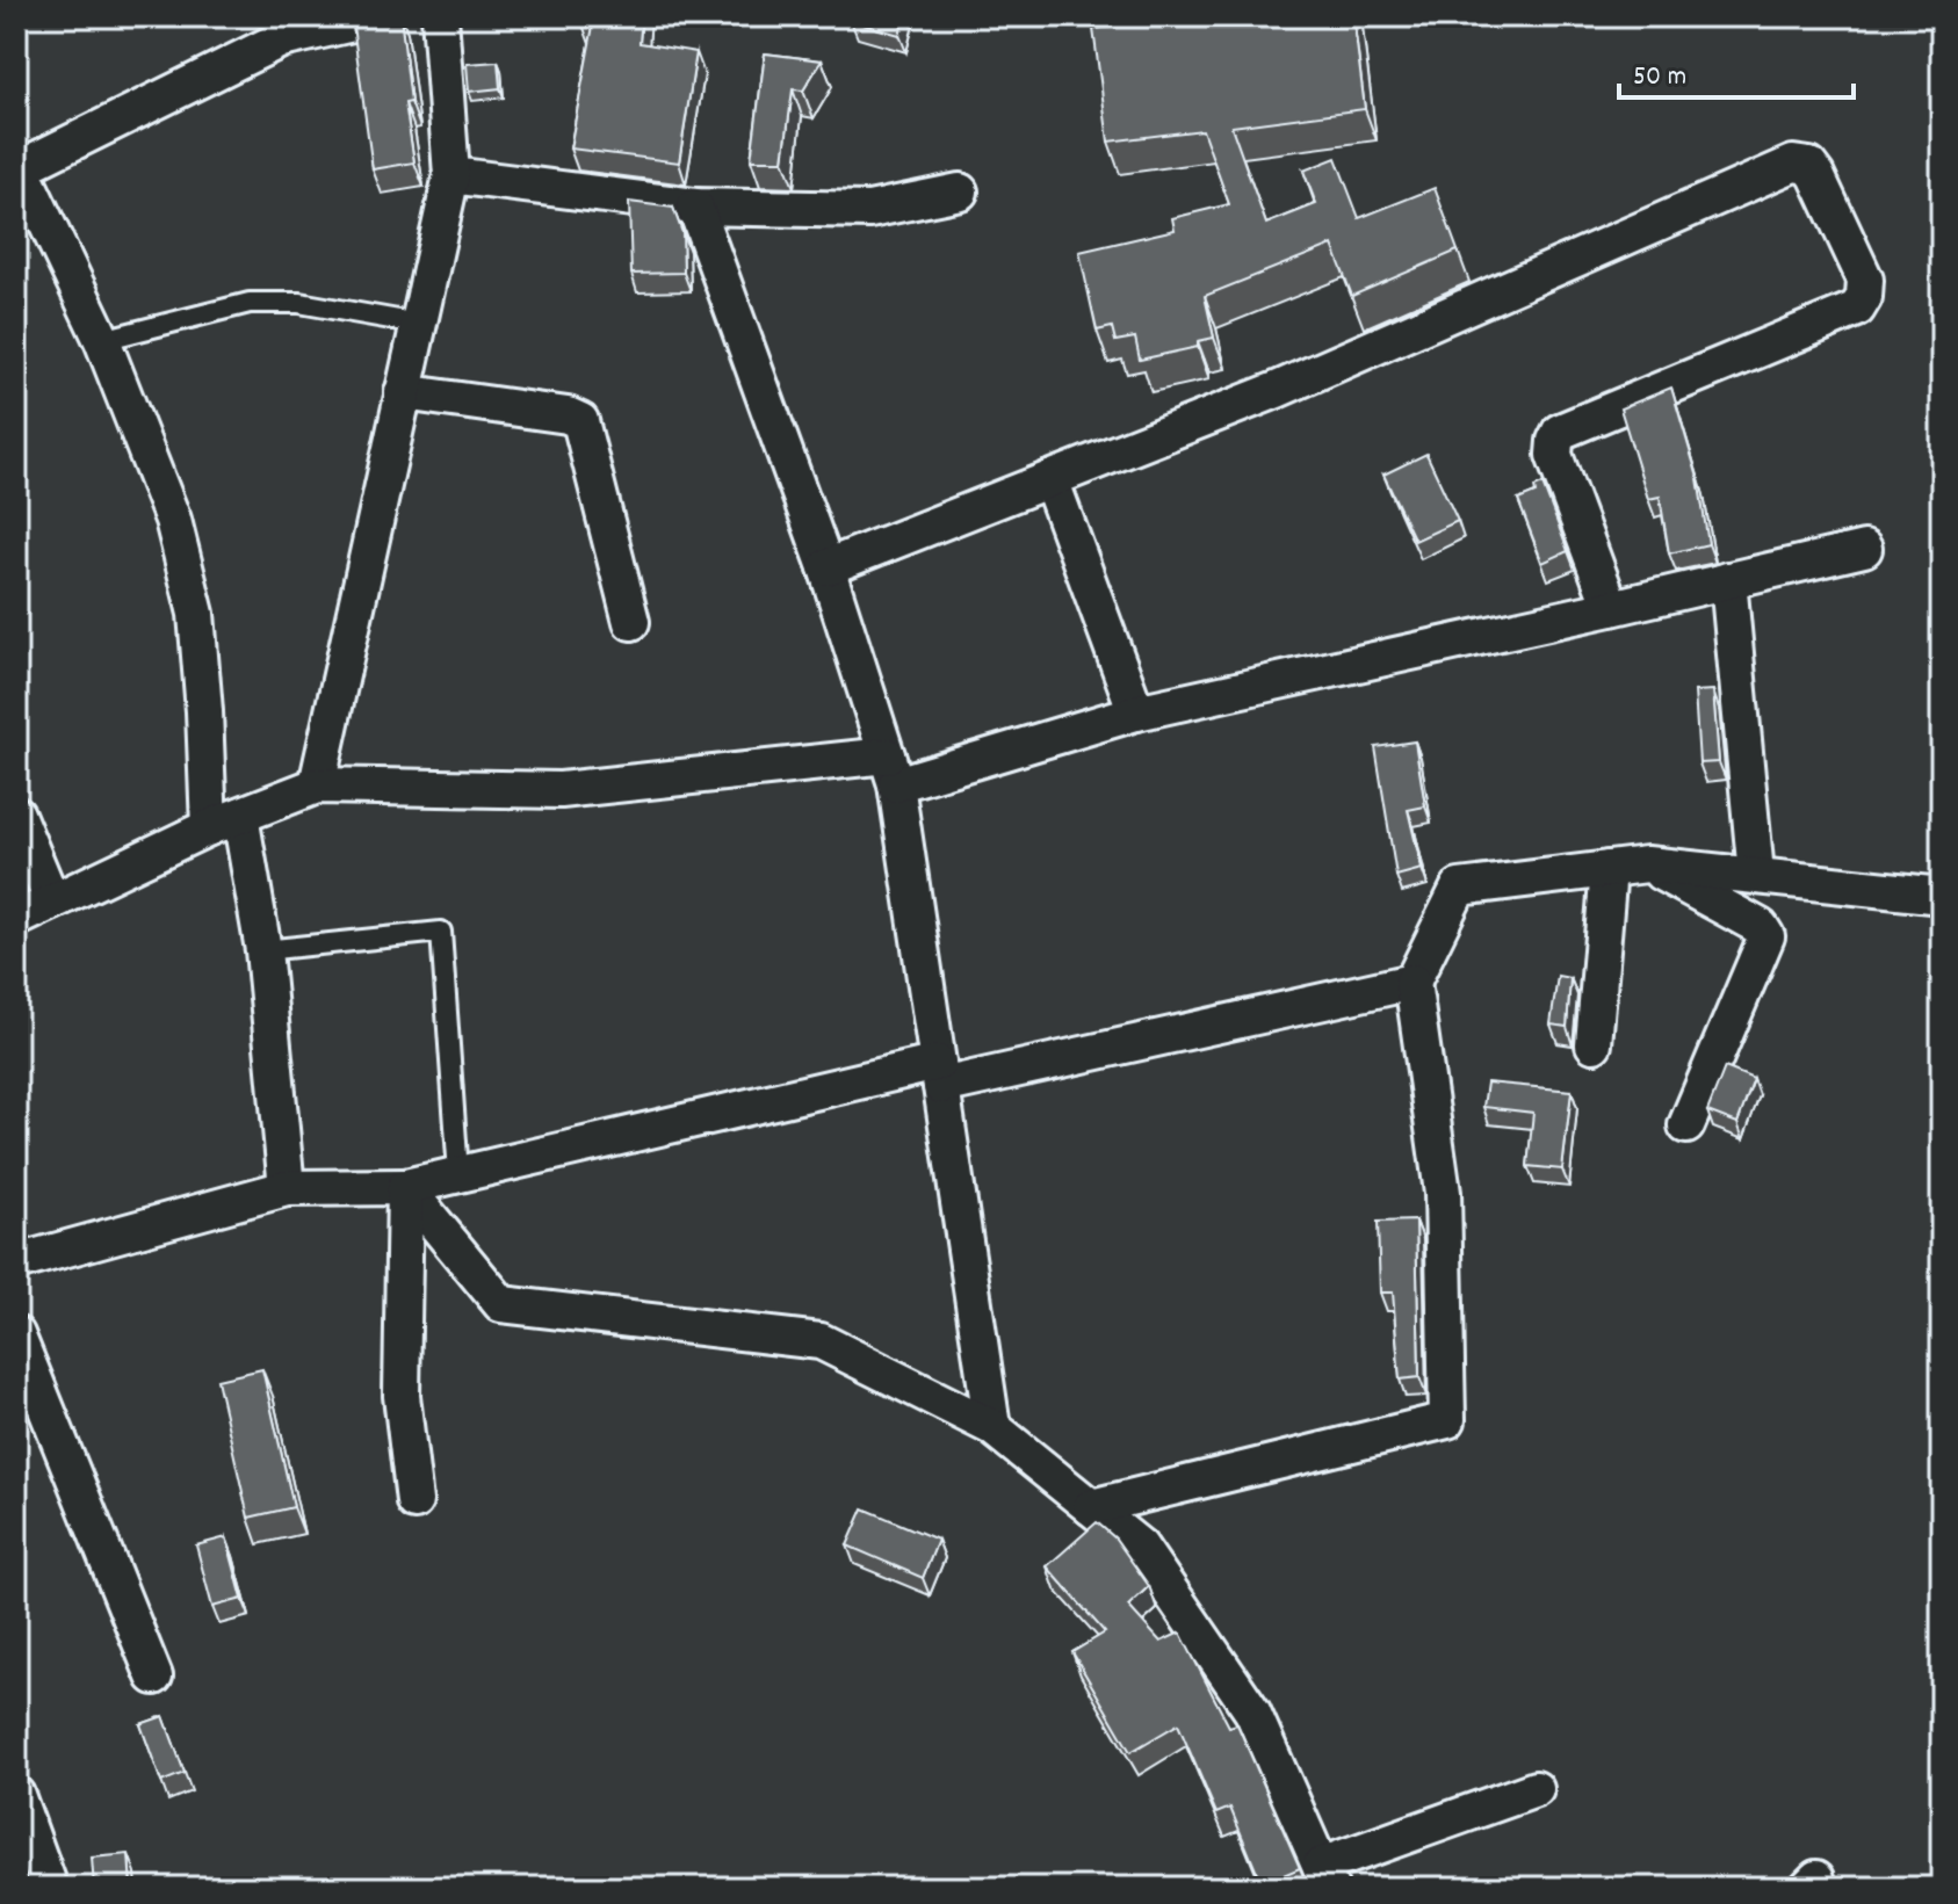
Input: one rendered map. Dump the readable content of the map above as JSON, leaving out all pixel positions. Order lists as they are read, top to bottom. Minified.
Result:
{"scale_bar":"50 m"}
